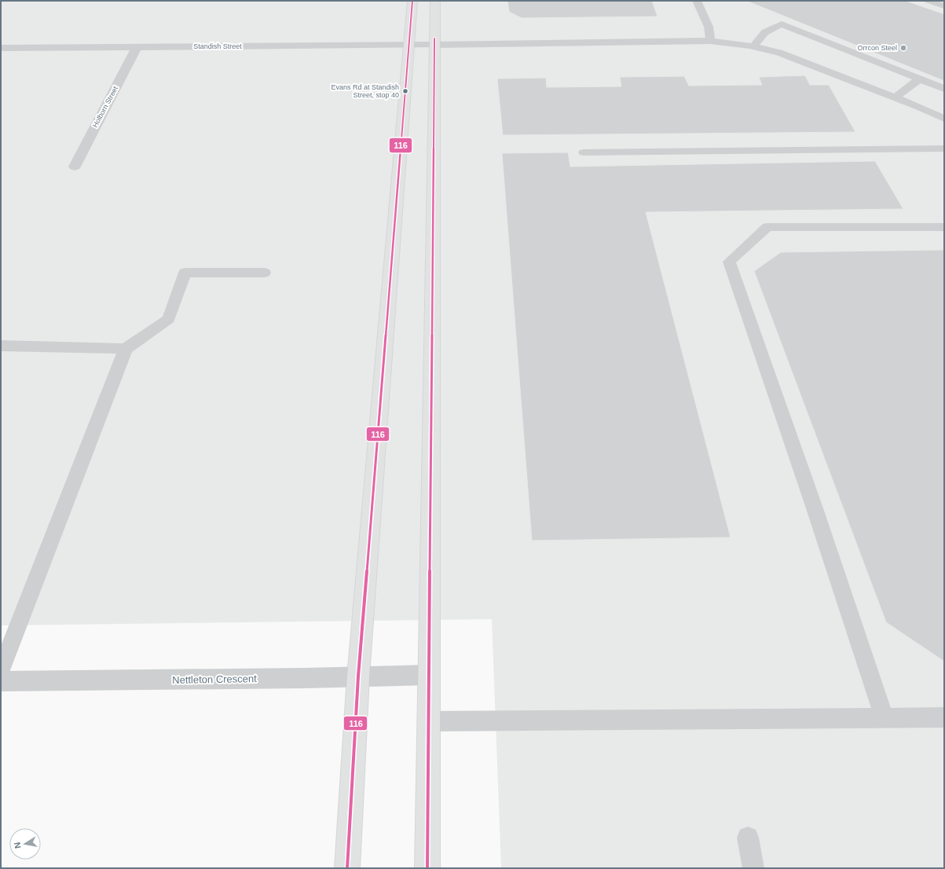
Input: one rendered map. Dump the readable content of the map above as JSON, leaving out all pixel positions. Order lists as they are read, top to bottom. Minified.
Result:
{"streets":{"street":["Standish Street","Holborn Street","Nettleton Crescent"]},"crossings":[["Standish Street","Holborn Street"]],"places":["Orrcon Steel","Evans Rd at Standish Street, stop 40"],"lines":["transit line 116"],"north":"left"}
